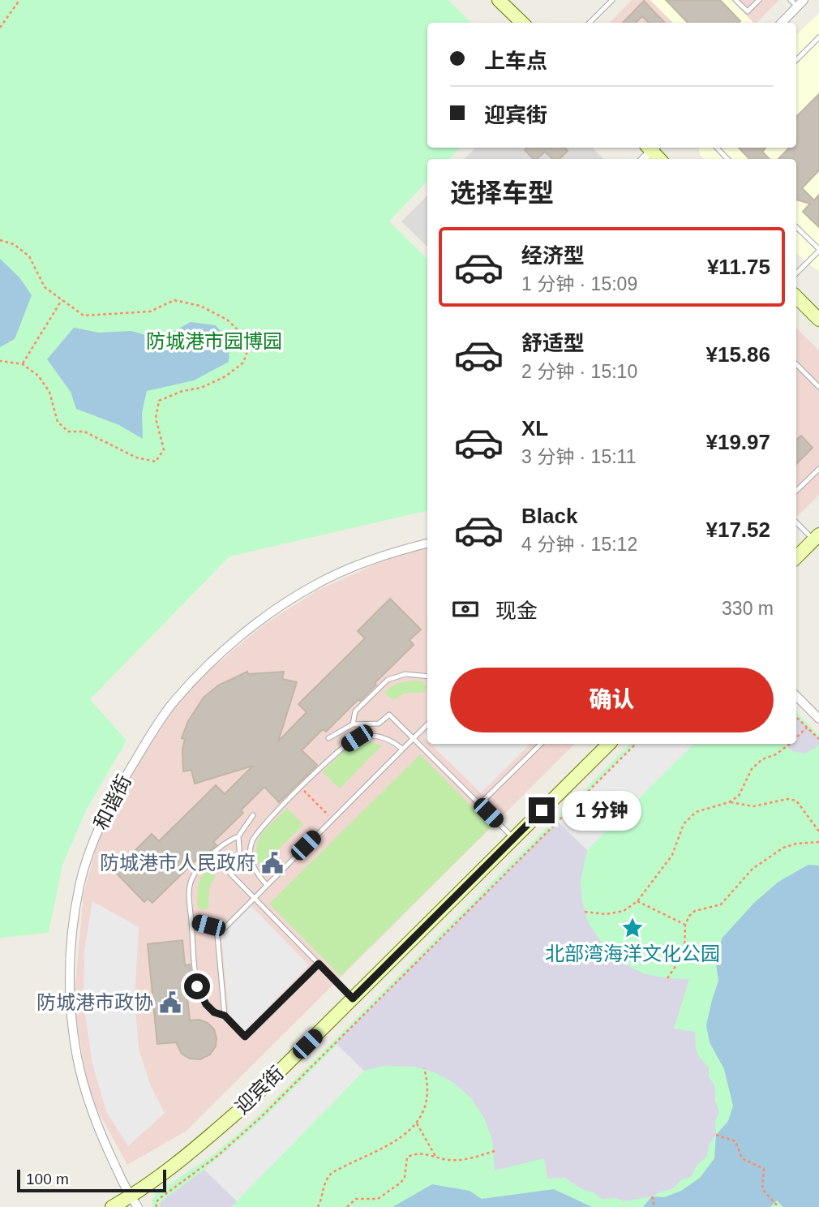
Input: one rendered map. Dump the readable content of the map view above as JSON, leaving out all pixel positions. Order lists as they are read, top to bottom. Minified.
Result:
{"streets":{"main road":["迎宾街"],"street":["和谐街"]},"crossings":[["和谐街","迎宾街"]],"parks":["防城港市园博园"],"places":{"public building":["防城港市人民政府","防城港市政协"],"place":["北部湾海洋文化公园"]},"scale_bar":"100 m","page":{"banner":["上车点","迎宾街"],"heading":"选择车型","list":[{"name":"经济型","note":"1 分钟 · 15:09","value":"¥11.75"},{"name":"舒适型","note":"2 分钟 · 15:10","value":"¥15.86"},{"name":"XL","note":"3 分钟 · 15:11","value":"¥19.97"},{"name":"Black","note":"4 分钟 · 15:12","value":"¥17.52"}],"pay":["现金","330 m"],"buttons":"确认","bubble":"1 分钟","scale":"100 m"}}
